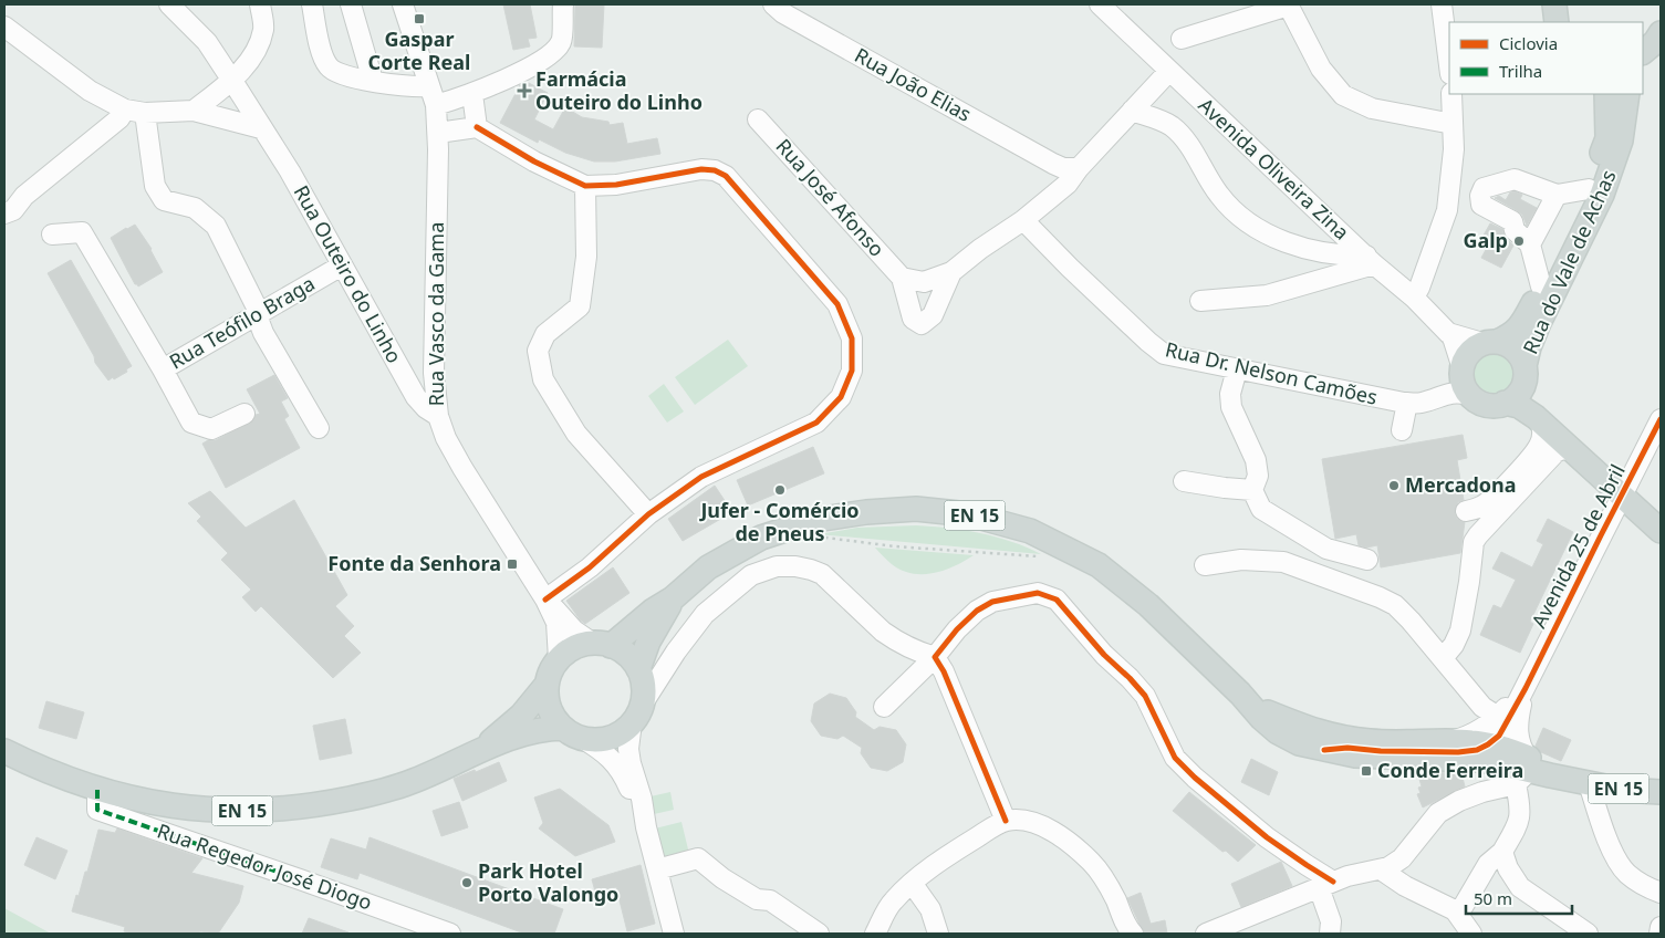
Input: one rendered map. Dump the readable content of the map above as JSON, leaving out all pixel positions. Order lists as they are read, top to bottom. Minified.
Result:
{"streets":{"main road":["Avenida Oliveira Zina","Rua do Vale de Achas","EN 15"],"street":["Rua João Elias","Rua José Afonso","Rua Outeiro do Linho","Rua Vasco da Gama","Rua Teófilo Braga","Rua Dr. Nelson Camões","Avenida 25 de Abril","Rua Regedor José Diogo"]},"crossings":[["Rua João Elias","Rua José Afonso"],["Avenida Oliveira Zina","Rua José Afonso"],["Avenida Oliveira Zina","Rua do Vale de Achas"],["Avenida Oliveira Zina","Rua Dr. Nelson Camões"],["Avenida Oliveira Zina","Avenida 25 de Abril"],["Rua José Afonso","Rua Dr. Nelson Camões"],["Rua do Vale de Achas","Rua Dr. Nelson Camões"],["Rua Outeiro do Linho","Rua Vasco da Gama"],["Rua Outeiro do Linho","Rua Teófilo Braga"],["Rua Vasco da Gama","EN 15"],["EN 15","Rua Regedor José Diogo"]],"places":{"transit":["Gaspar Corte Real","Fonte da Senhora","Conde Ferreira"],"health":["Farmácia Outeiro do Linho"],"other":["Galp","Mercadona","Jufer - Comércio de Pneus","Park Hotel Porto Valongo"]},"legend":["Ciclovia","Trilha"],"scale_bar":"50 m"}
